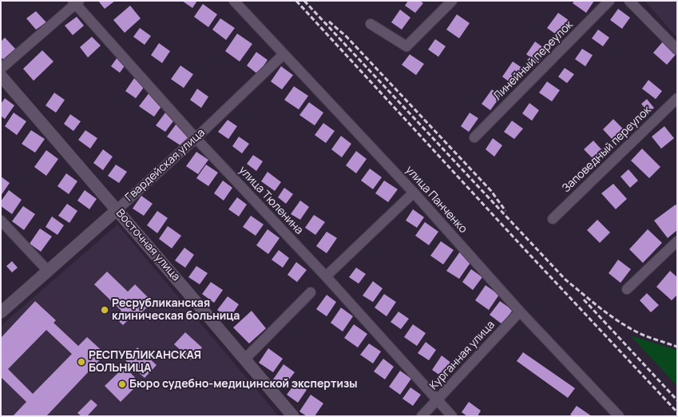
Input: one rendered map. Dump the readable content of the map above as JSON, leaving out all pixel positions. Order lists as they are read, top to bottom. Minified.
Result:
{"streets":{"street":["Линейный переулок","Заповедный переулок","Гвардейская улица","улица Панченко","улица Тюленина","Восточная улица","Курганная улица"]},"crossings":[["Гвардейская улица","улица Панченко"],["Гвардейская улица","улица Тюленина"],["Гвардейская улица","Восточная улица"],["улица Панченко","Курганная улица"],["улица Тюленина","Курганная улица"]],"places":["Ресрубликанская клиническая больница","РЕСПУБЛИКАНСКАЯ БОЛЬНИЦА","Бюро судебно-медицинской экспертизы"]}
